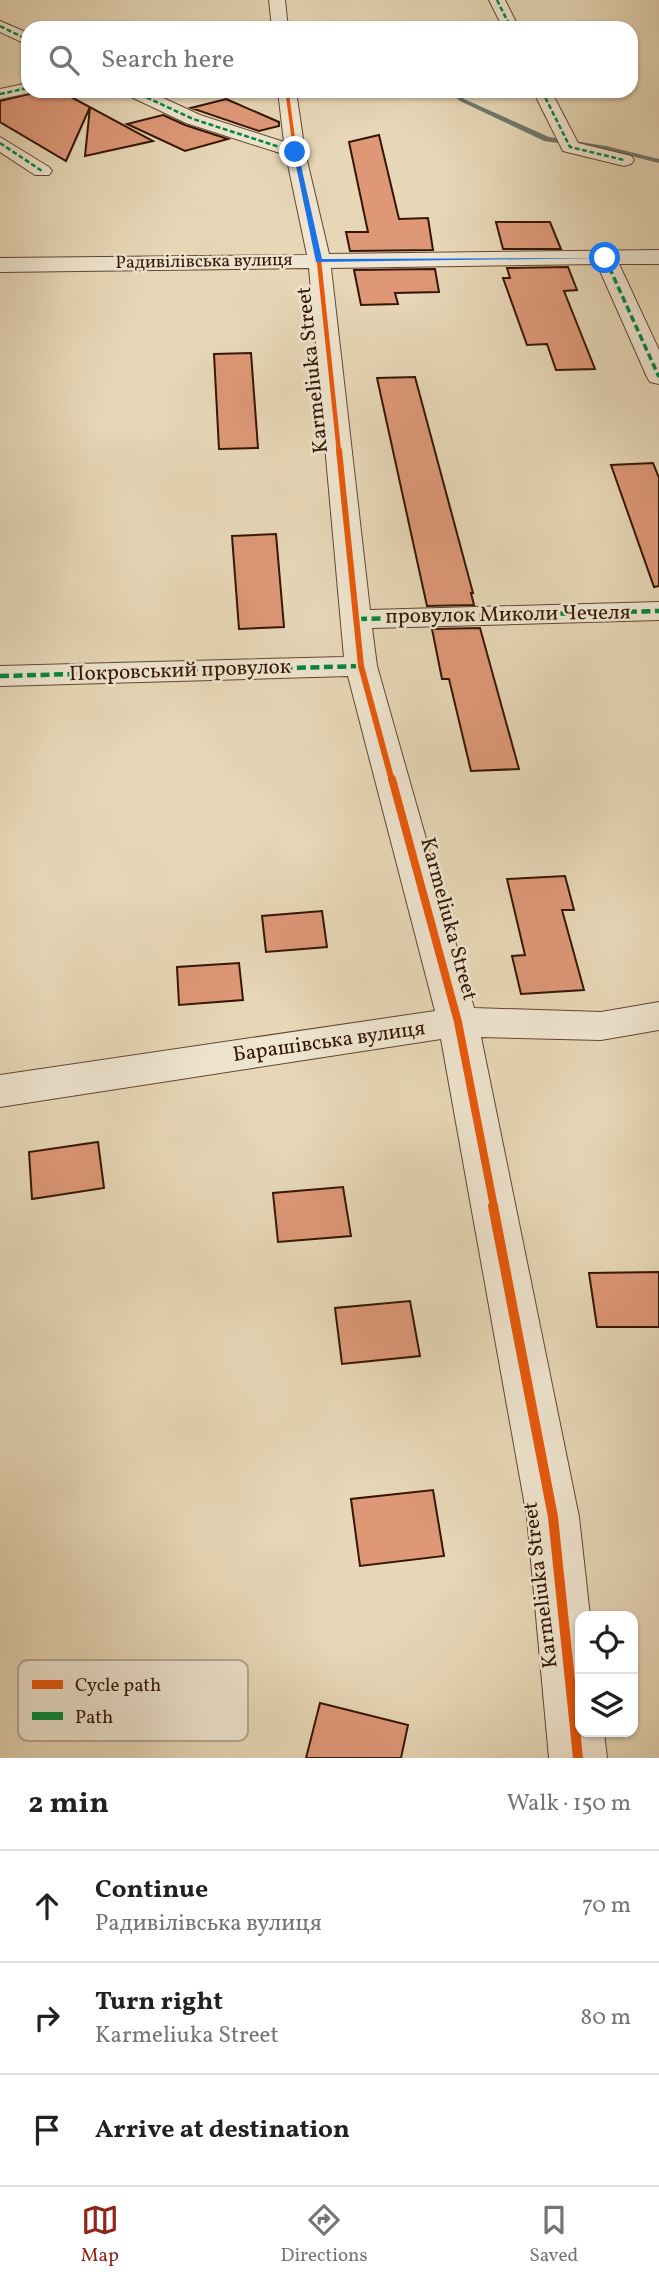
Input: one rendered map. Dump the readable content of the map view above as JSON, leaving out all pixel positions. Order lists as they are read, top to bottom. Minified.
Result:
{"streets":{"street":["Радивілівська вулиця","Karmeliuka Street","провулок Миколи Чечеля","Покровський провулок","Барашівська вулиця"]},"crossings":[["Радивілівська вулиця","Karmeliuka Street"],["Karmeliuka Street","провулок Миколи Чечеля"],["Karmeliuka Street","Покровський провулок"],["Karmeliuka Street","Барашівська вулиця"]],"legend":["Cycle path","Path"],"page":{"search":"Search here","heading":["2 min","Walk · 150 m"],"list":[["Continue","Радивілівська вулиця","70 m"],["Turn right","Karmeliuka Street","80 m"],"Arrive at destination"],"nav":["Map","Directions","Saved"]}}
